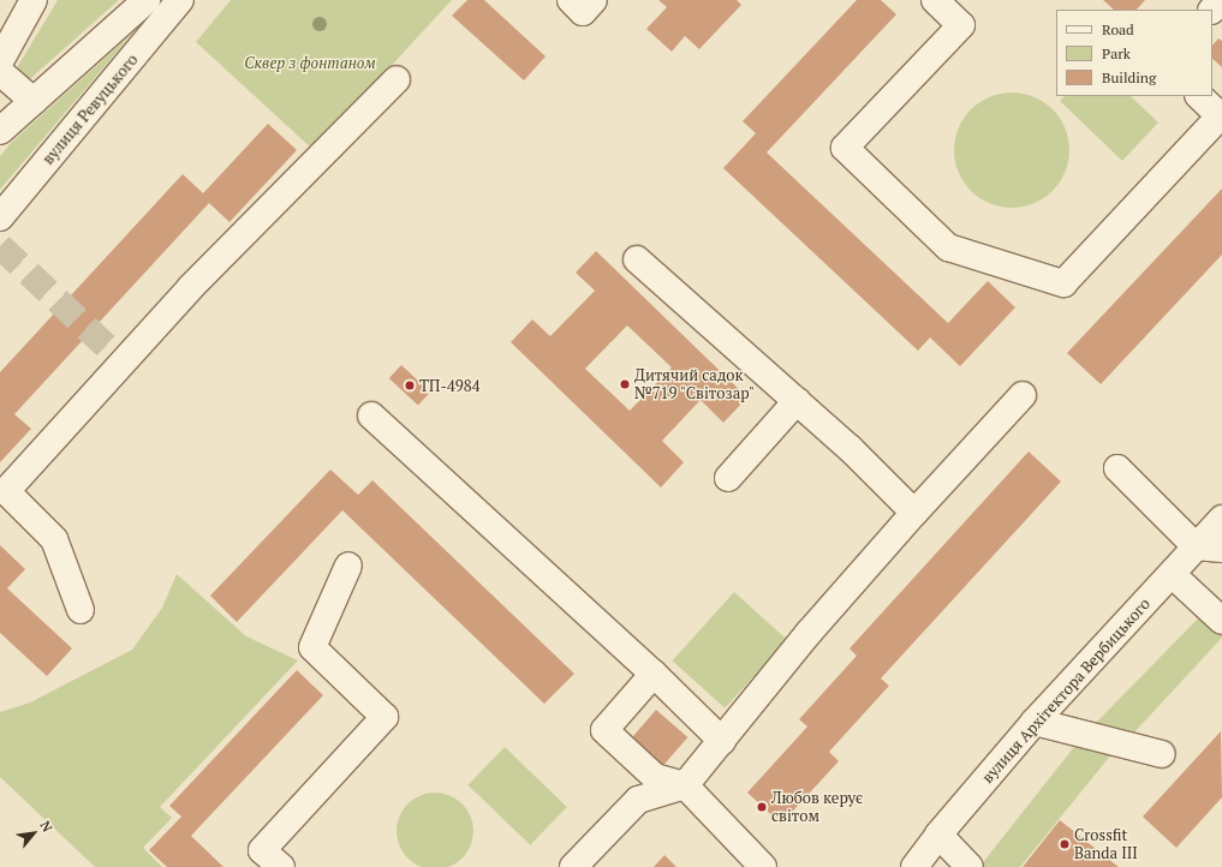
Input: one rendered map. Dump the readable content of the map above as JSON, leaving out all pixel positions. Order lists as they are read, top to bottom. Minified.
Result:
{"streets":{"street":["вулиця Ревуцького","вулиця Архітектора Вербицького"]},"parks":["Сквер з фонтаном"],"places":["Дитячий садок №719 \"Світозар\"","ТП-4984","Любов керує світом","Crossfit Banda III"],"legend":["Road","Park","Building"],"north":"top right"}
